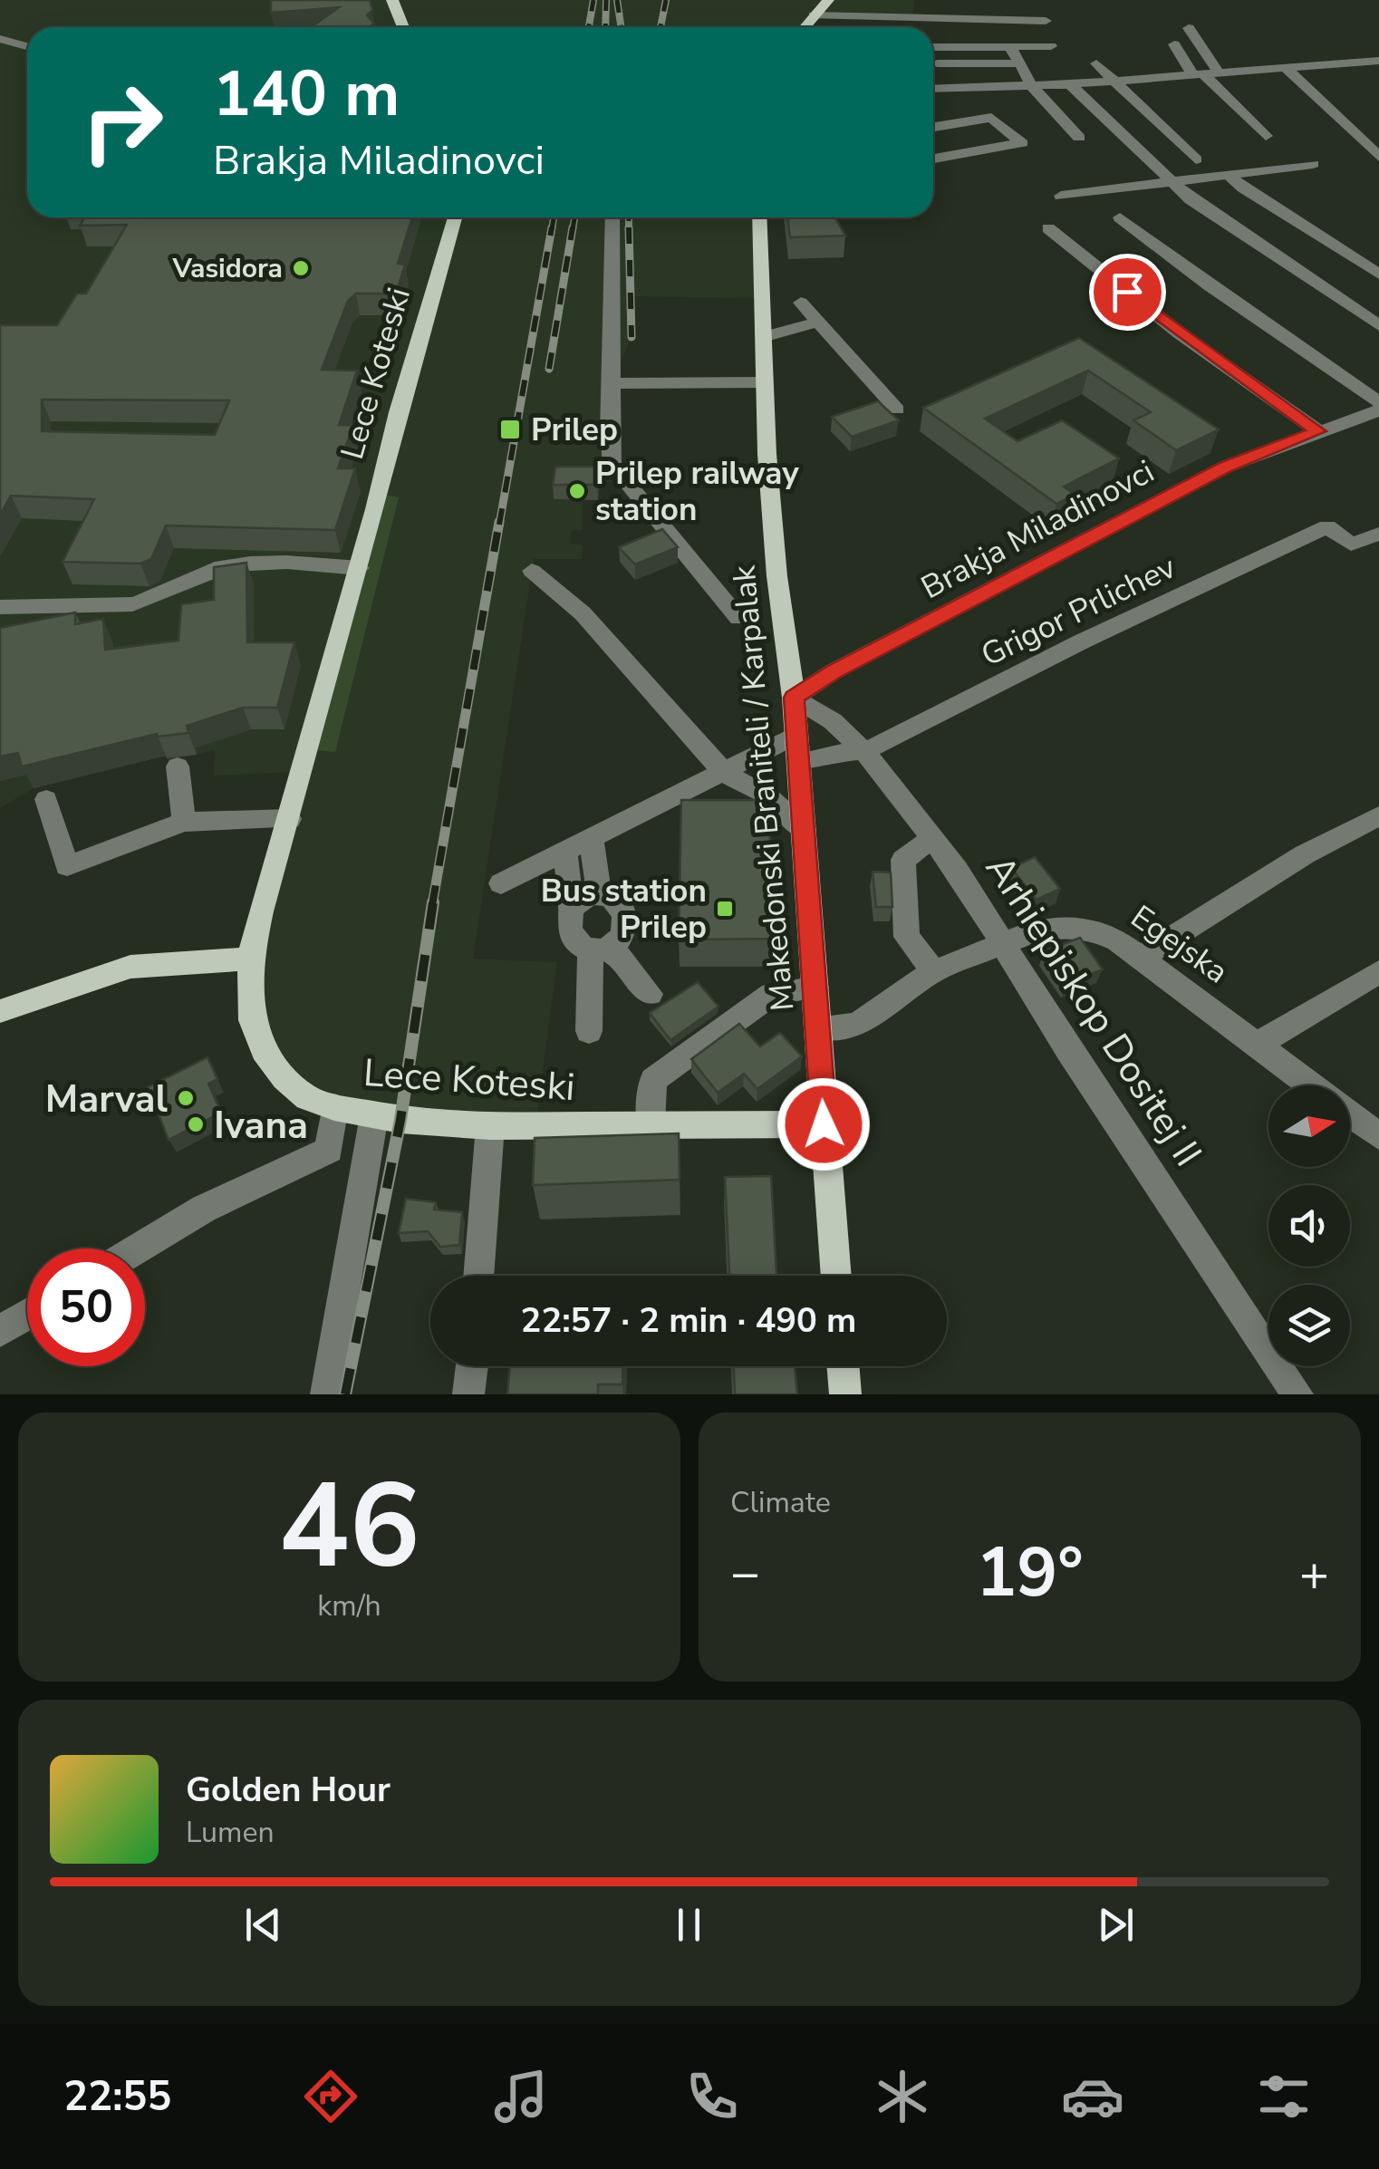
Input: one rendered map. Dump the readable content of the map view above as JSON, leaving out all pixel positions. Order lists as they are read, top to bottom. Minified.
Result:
{"streets":{"main road":["Lece Koteski","Makedonski Braniteli / Karpalak"],"street":["Brakja Miladinovci","Grigor Prlichev","Egejska","Arhiepiskop Dositej II"]},"crossings":[["Lece Koteski","Makedonski Braniteli / Karpalak"],["Brakja Miladinovci","Makedonski Braniteli / Karpalak"],["Brakja Miladinovci","Arhiepiskop Dositej II"],["Grigor Prlichev","Makedonski Braniteli / Karpalak"],["Grigor Prlichev","Arhiepiskop Dositej II"],["Makedonski Braniteli / Karpalak","Egejska"],["Makedonski Braniteli / Karpalak","Arhiepiskop Dositej II"],["Egejska","Arhiepiskop Dositej II"]],"places":{"other":["Vasidora","Prilep railway station","Marval","Ivana"],"transit":["Prilep","Bus station Prilep"]},"north":"right","page":{"turn":["140 m","Brakja Miladinovci"],"limit":"50","trip":"22:57 · 2 min · 490 m","tile":[["46","km/h"],"Climate"],"heat":["−","19°","+"],"song":["Golden Hour","Lumen"],"tabs":"22:55"}}
